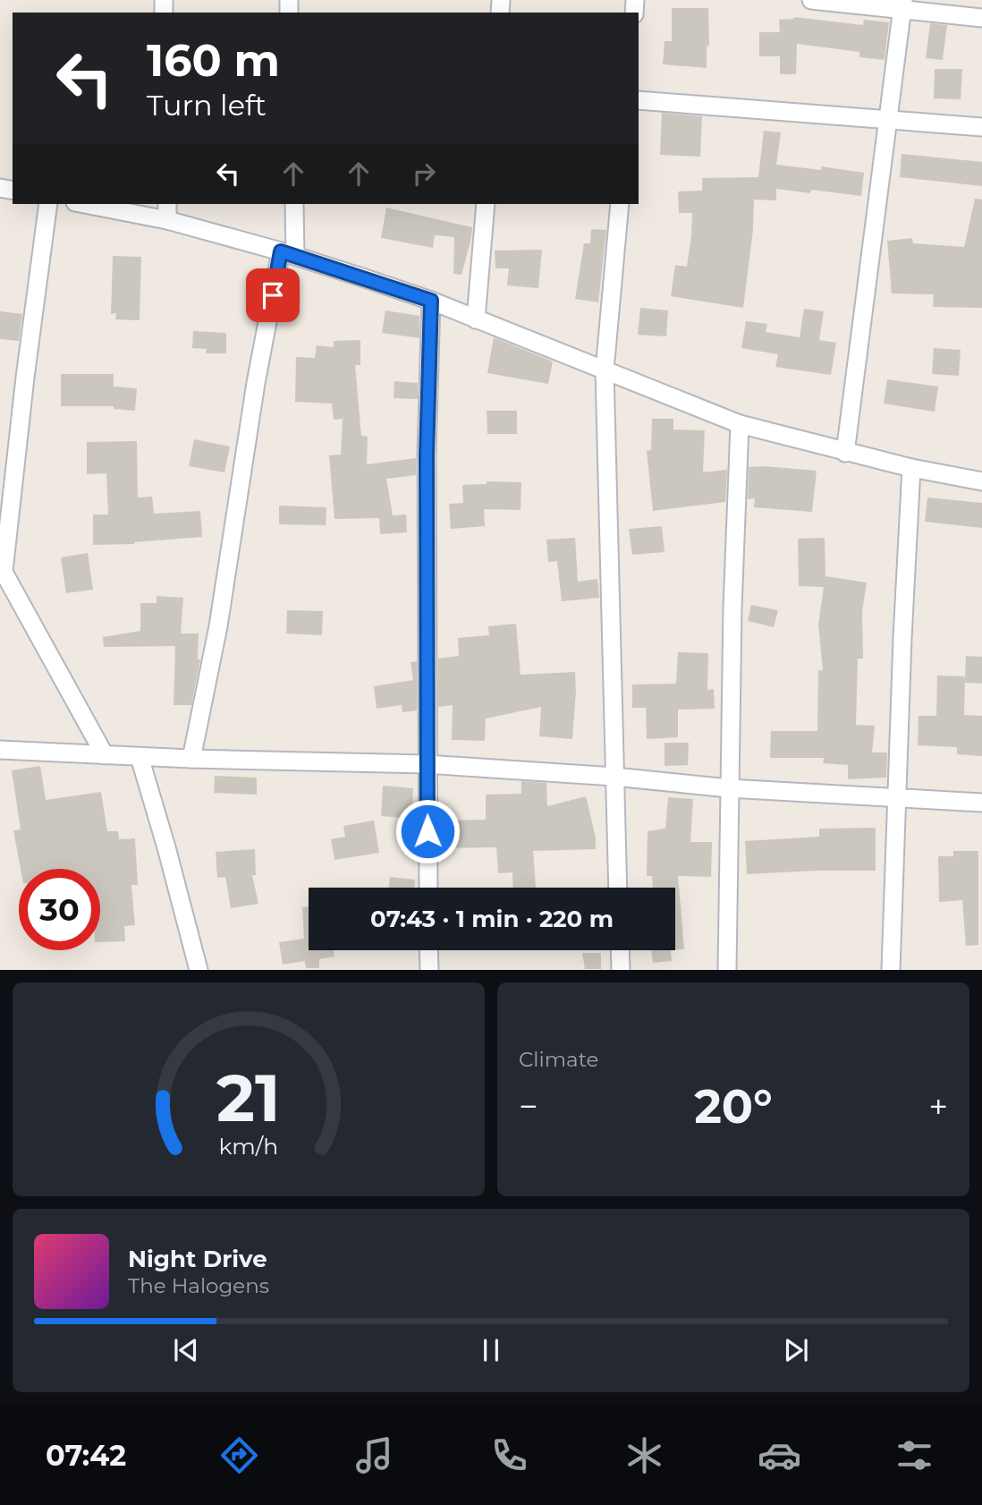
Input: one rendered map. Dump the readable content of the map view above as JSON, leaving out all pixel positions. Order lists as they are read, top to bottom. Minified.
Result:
{"page":{"turn":["160 m","Turn left"],"limit":"30","trip":"07:43 · 1 min · 220 m","tile":"Climate","heat":["−","20°","+"],"song":["Night Drive","The Halogens"],"tabs":"07:42","gauge":["21","km/h"]}}
